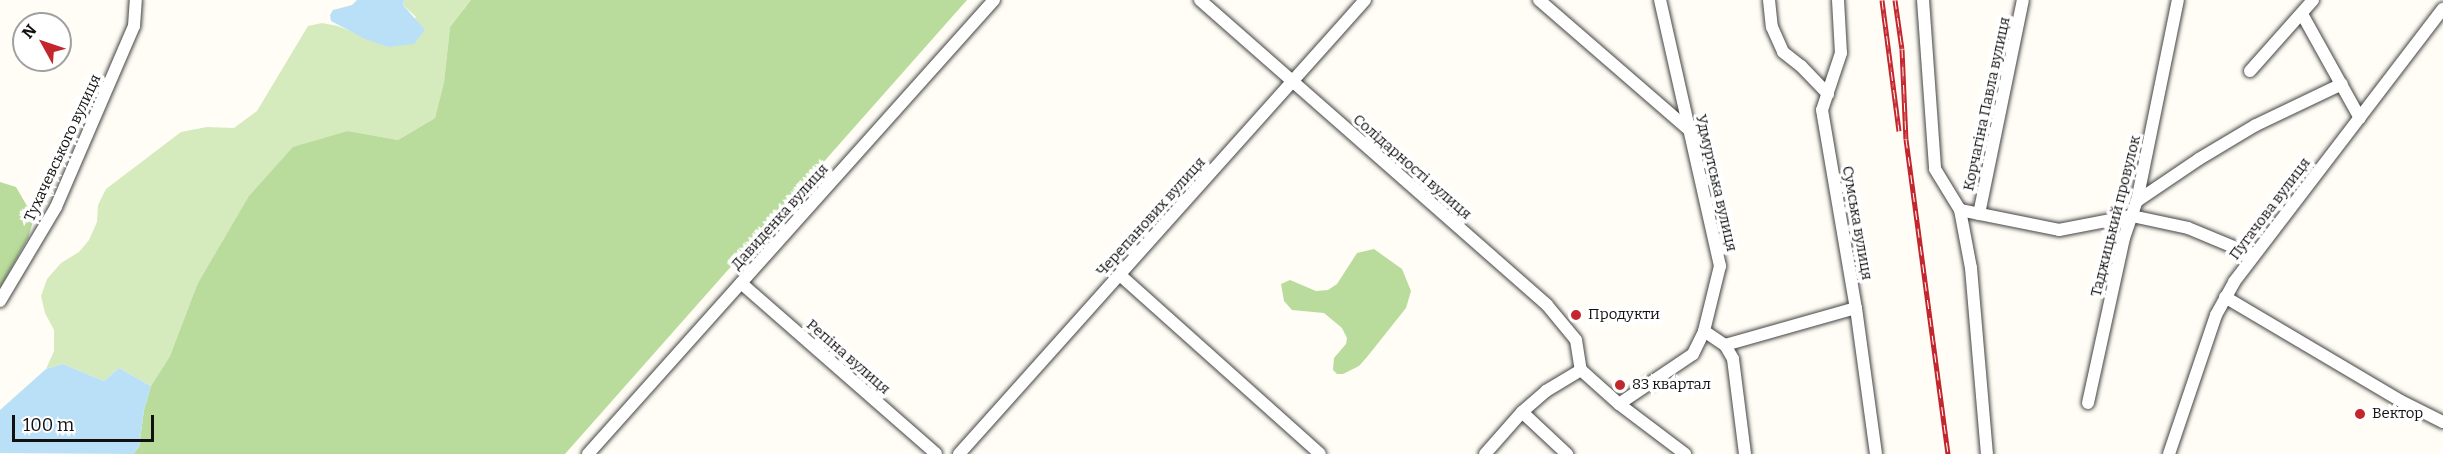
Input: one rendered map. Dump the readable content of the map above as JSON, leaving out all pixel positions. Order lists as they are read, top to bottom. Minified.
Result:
{"streets":{"street":["Корчагіна Павла вулиця","Тухачевського вулиця","Солідарності вулиця","Удмуртська вулиця","Пугачова вулиця","Таджицький провулок","Давиденка вулиця","Черепанових вулиця","Сумська вулиця","Репiна вулиця"]},"crossings":[["Солідарності вулиця","Черепанових вулиця"],["Давиденка вулиця","Репiна вулиця"]],"places":["Продукти","83 квартал","Вектор"],"scale_bar":"100 m","north":"top left"}
